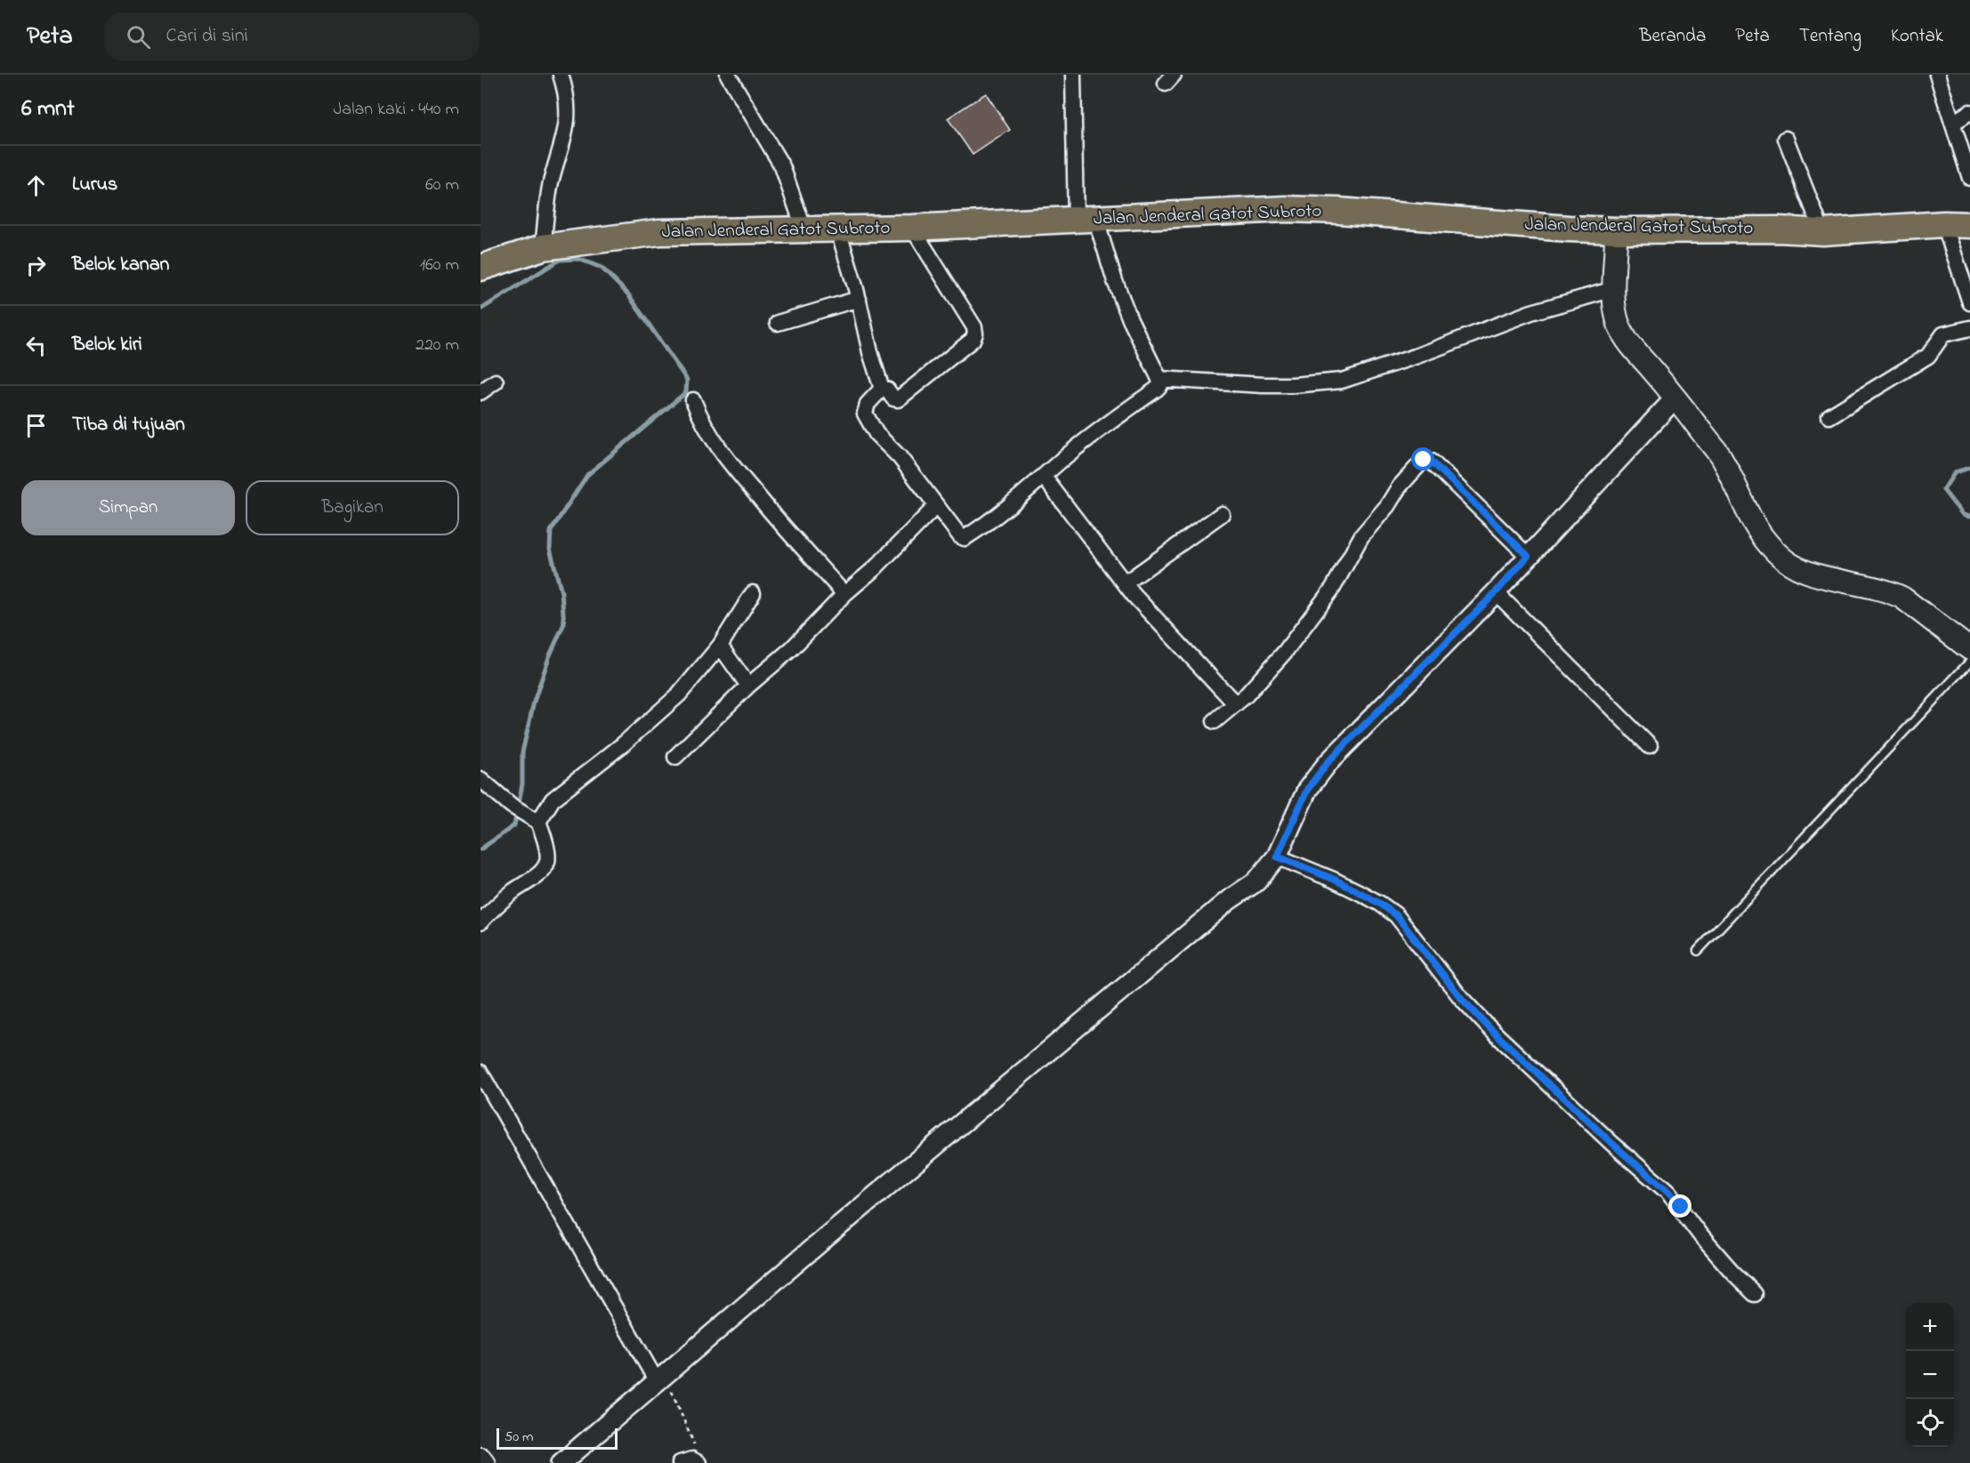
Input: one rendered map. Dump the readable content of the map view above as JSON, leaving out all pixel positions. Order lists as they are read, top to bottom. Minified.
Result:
{"streets":{"highway":["Jalan Jenderal Gatot Subroto"]},"scale_bar":"50 m","page":{"header":"Peta","search":"Cari di sini","nav":["Beranda","Peta","Tentang","Kontak"],"heading":["6 mnt","Jalan kaki · 440 m"],"list":[["Lurus","60 m"],["Belok kanan","160 m"],["Belok kiri","220 m"],"Tiba di tujuan"],"buttons":["Simpan","Bagikan"],"map_buttons":["+","−"],"scale":"50 m"}}
